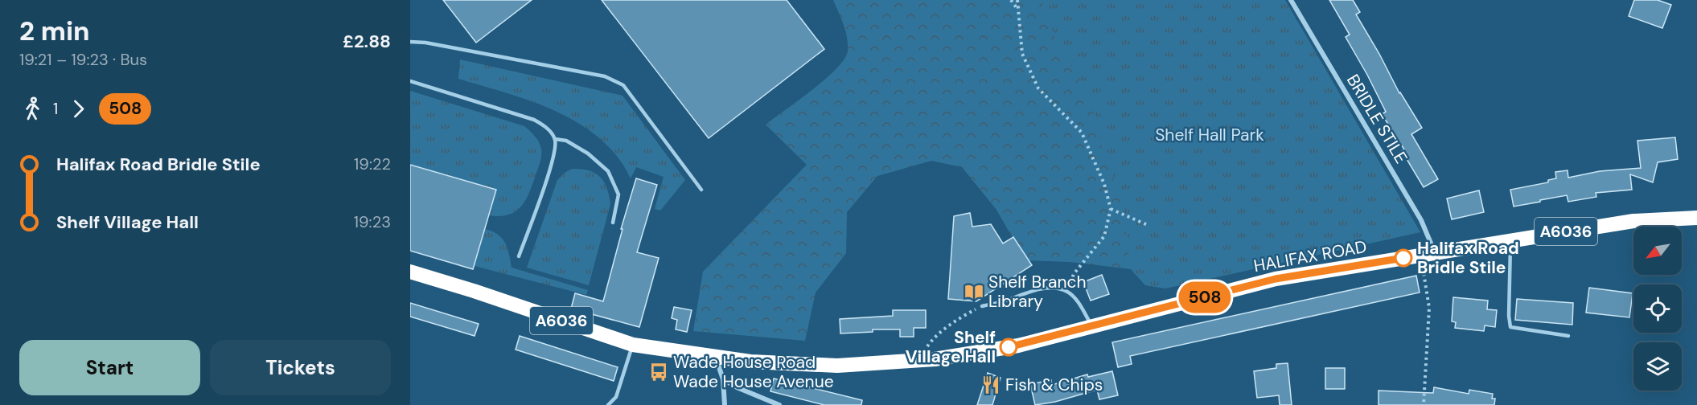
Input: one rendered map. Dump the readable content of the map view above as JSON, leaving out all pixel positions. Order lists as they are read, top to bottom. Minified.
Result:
{"streets":{"highway":["A6036","HALIFAX ROAD"],"street":["BRIDLE STILE"]},"crossings":[["BRIDLE STILE","HALIFAX ROAD"],["A6036","HALIFAX ROAD"]],"parks":["Shelf Hall Park"],"places":{"other":["Halifax Road Bridle Stile","Shelf Village Hall"],"library":["Shelf Branch Library"],"bus stop":["Wade House Road Wade House Avenue"],"restaurant":["Fish & Chips"]},"lines":["bus line 508"],"north":"bottom left","page":{"heading":["2 min","19:21 – 19:23 · Bus","£2.88"],"on_map":"508","legs":["1","508"],"list":[{"name":"Halifax Road Bridle Stile","value":"19:22"},{"name":"Shelf Village Hall","value":"19:23"}],"buttons":["Start","Tickets"]}}
